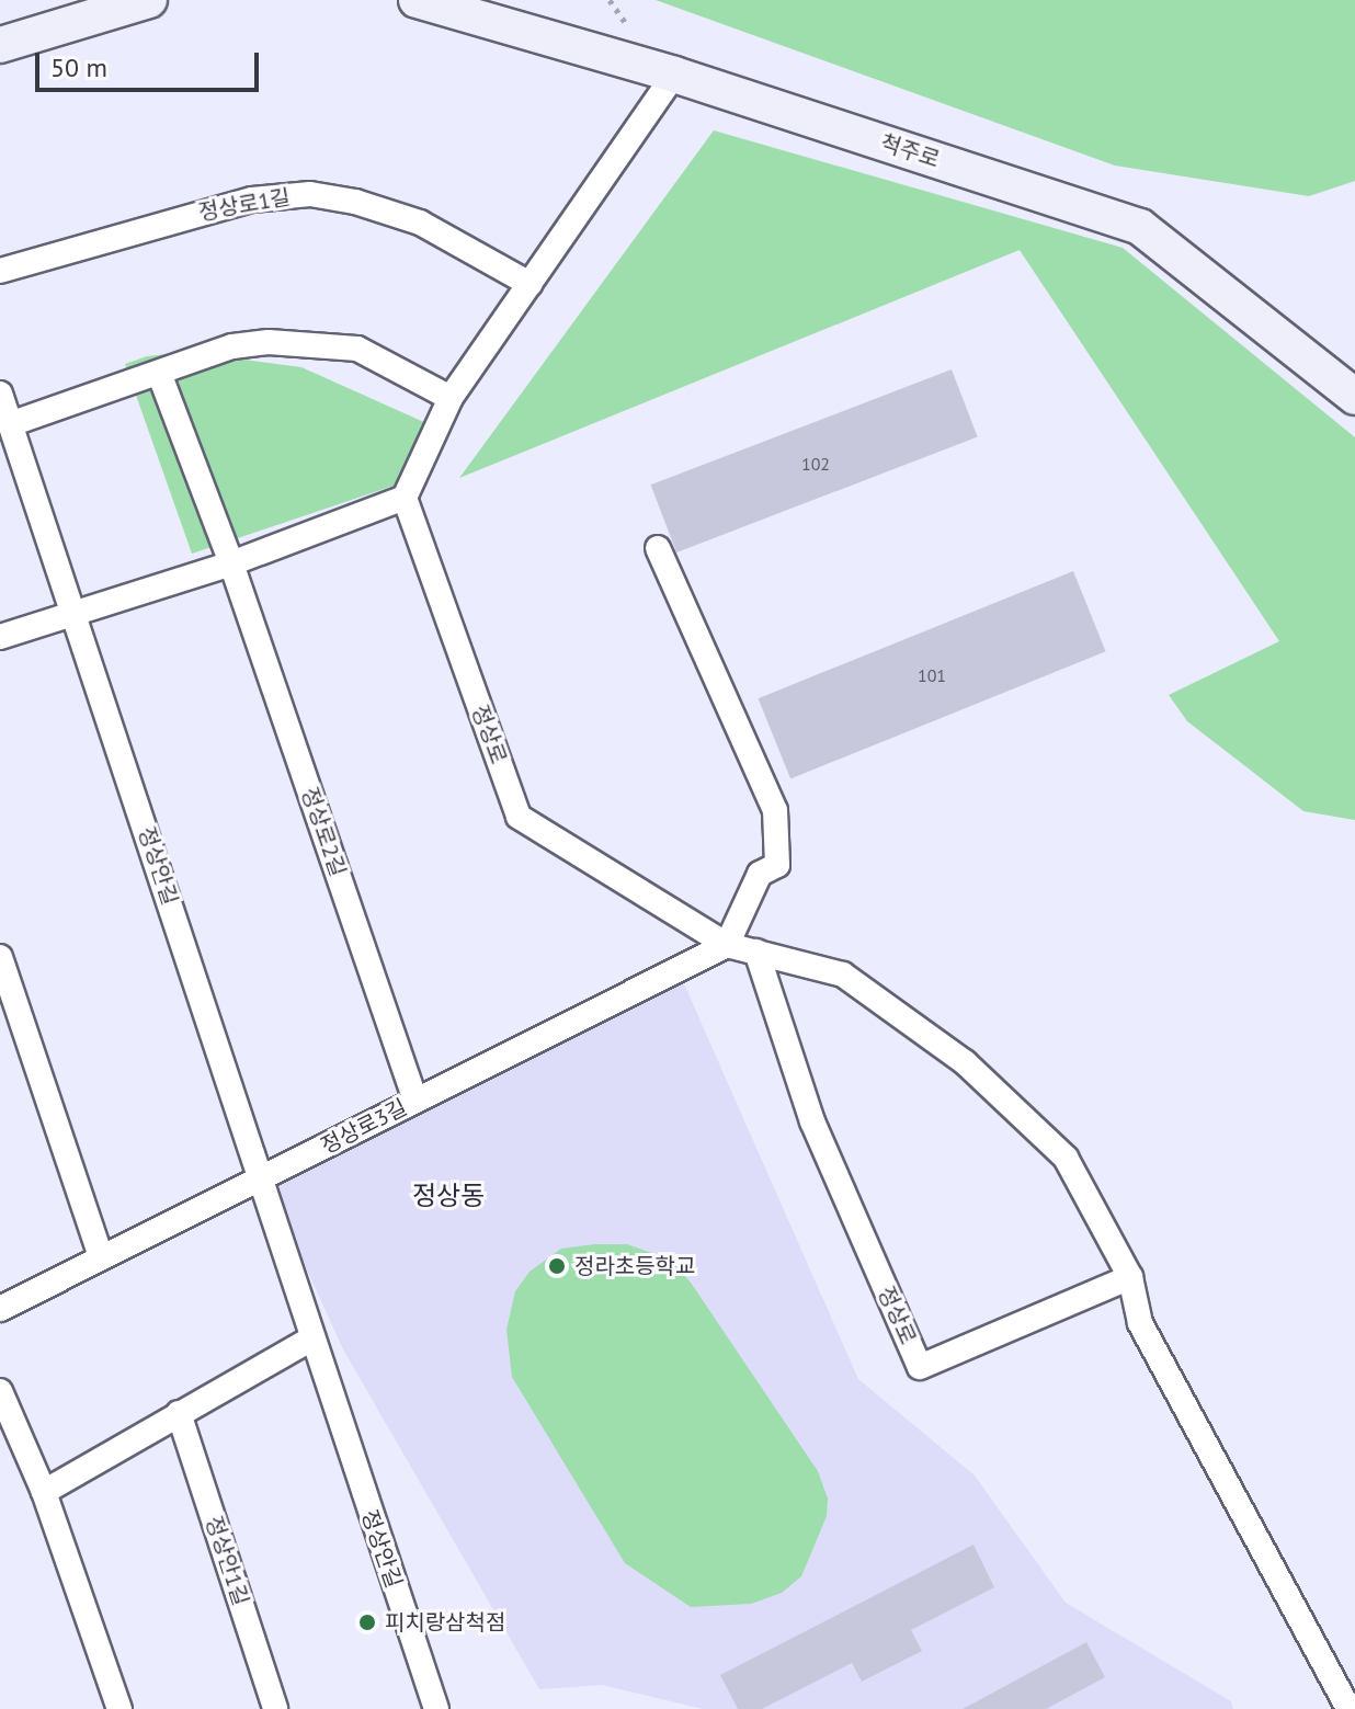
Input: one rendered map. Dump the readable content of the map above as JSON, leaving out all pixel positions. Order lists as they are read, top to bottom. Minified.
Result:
{"streets":{"street":["척주로","정상로1길","정상로","정상로2길","정상안길","정상로3길","정상안1길"]},"crossings":[["정상로","정상로3길"],["정상로2길","정상로3길"],["정상안길","정상로3길"]],"districts":["정상동"],"places":["정라초등학교","피치랑삼척점"],"house_numbers":["102","101"],"scale_bar":"50 m"}
